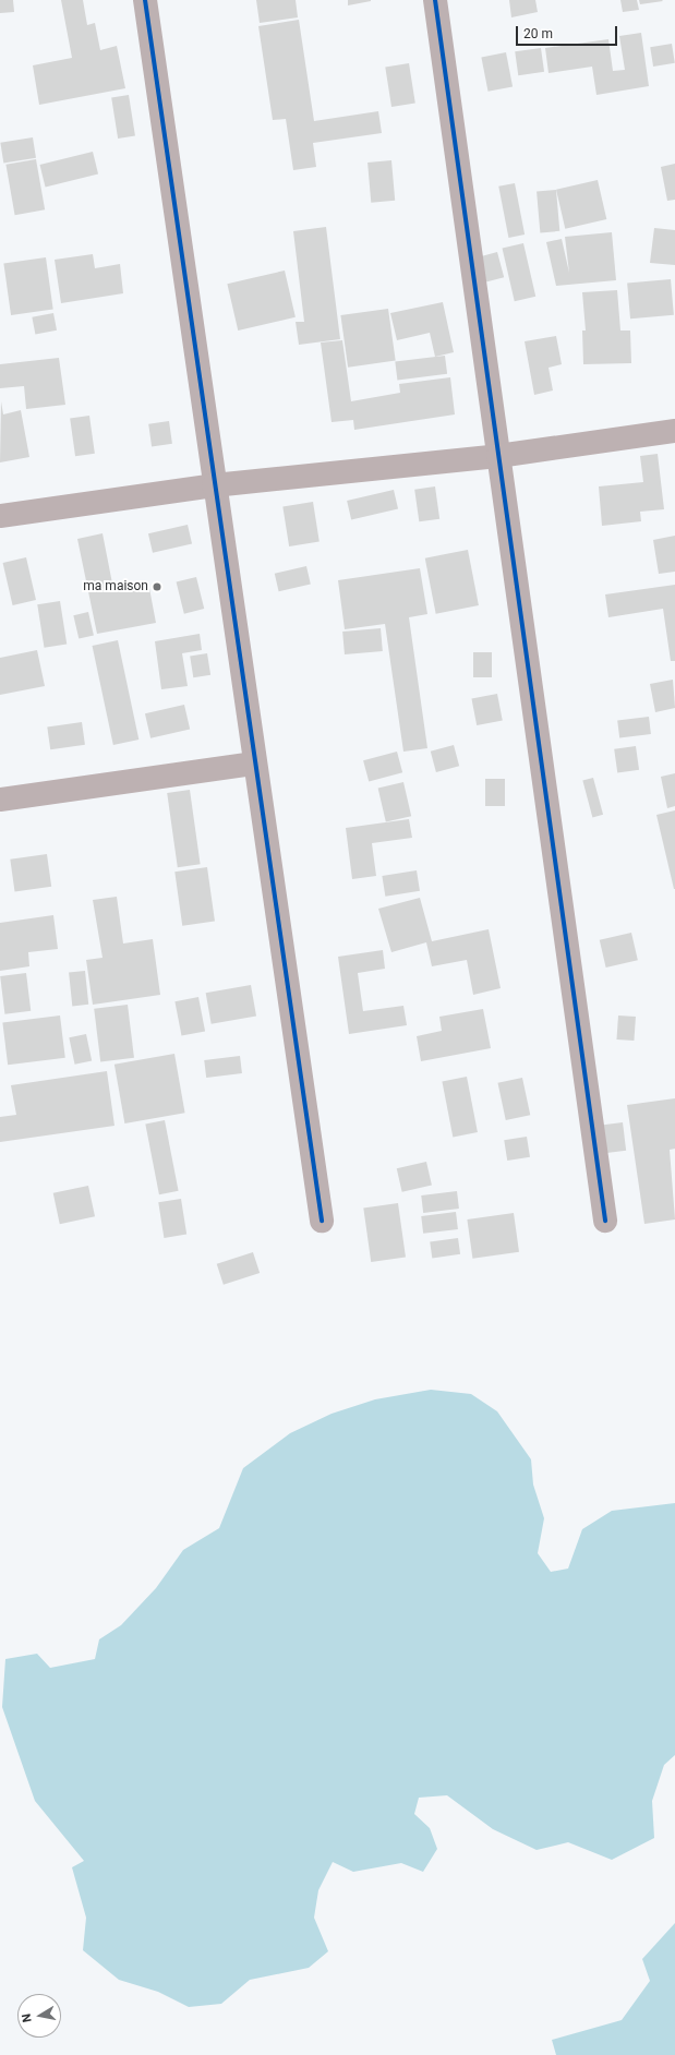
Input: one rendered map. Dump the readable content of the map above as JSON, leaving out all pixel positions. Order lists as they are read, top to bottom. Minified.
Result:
{"places":["ma maison"],"scale_bar":"20 m","north":"left"}
